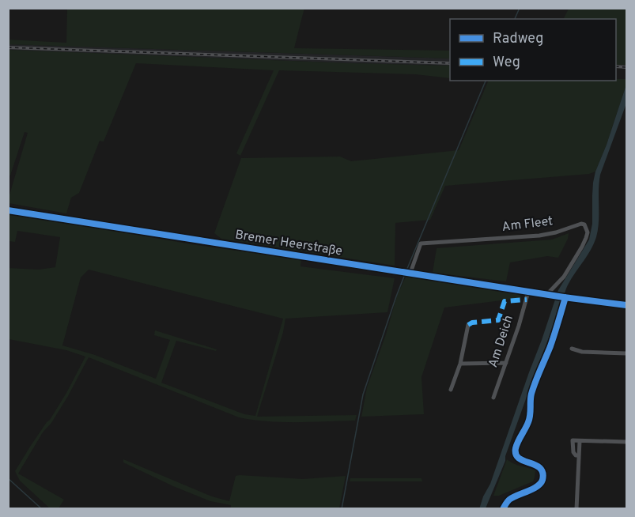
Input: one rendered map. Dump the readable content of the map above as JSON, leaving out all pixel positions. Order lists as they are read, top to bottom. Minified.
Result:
{"streets":{"main road":["Bremer Heerstraße"],"street":["Am Fleet","Am Deich"]},"crossings":[["Am Fleet","Bremer Heerstraße"],["Bremer Heerstraße","Am Deich"]],"legend":["Radweg","Weg"]}
